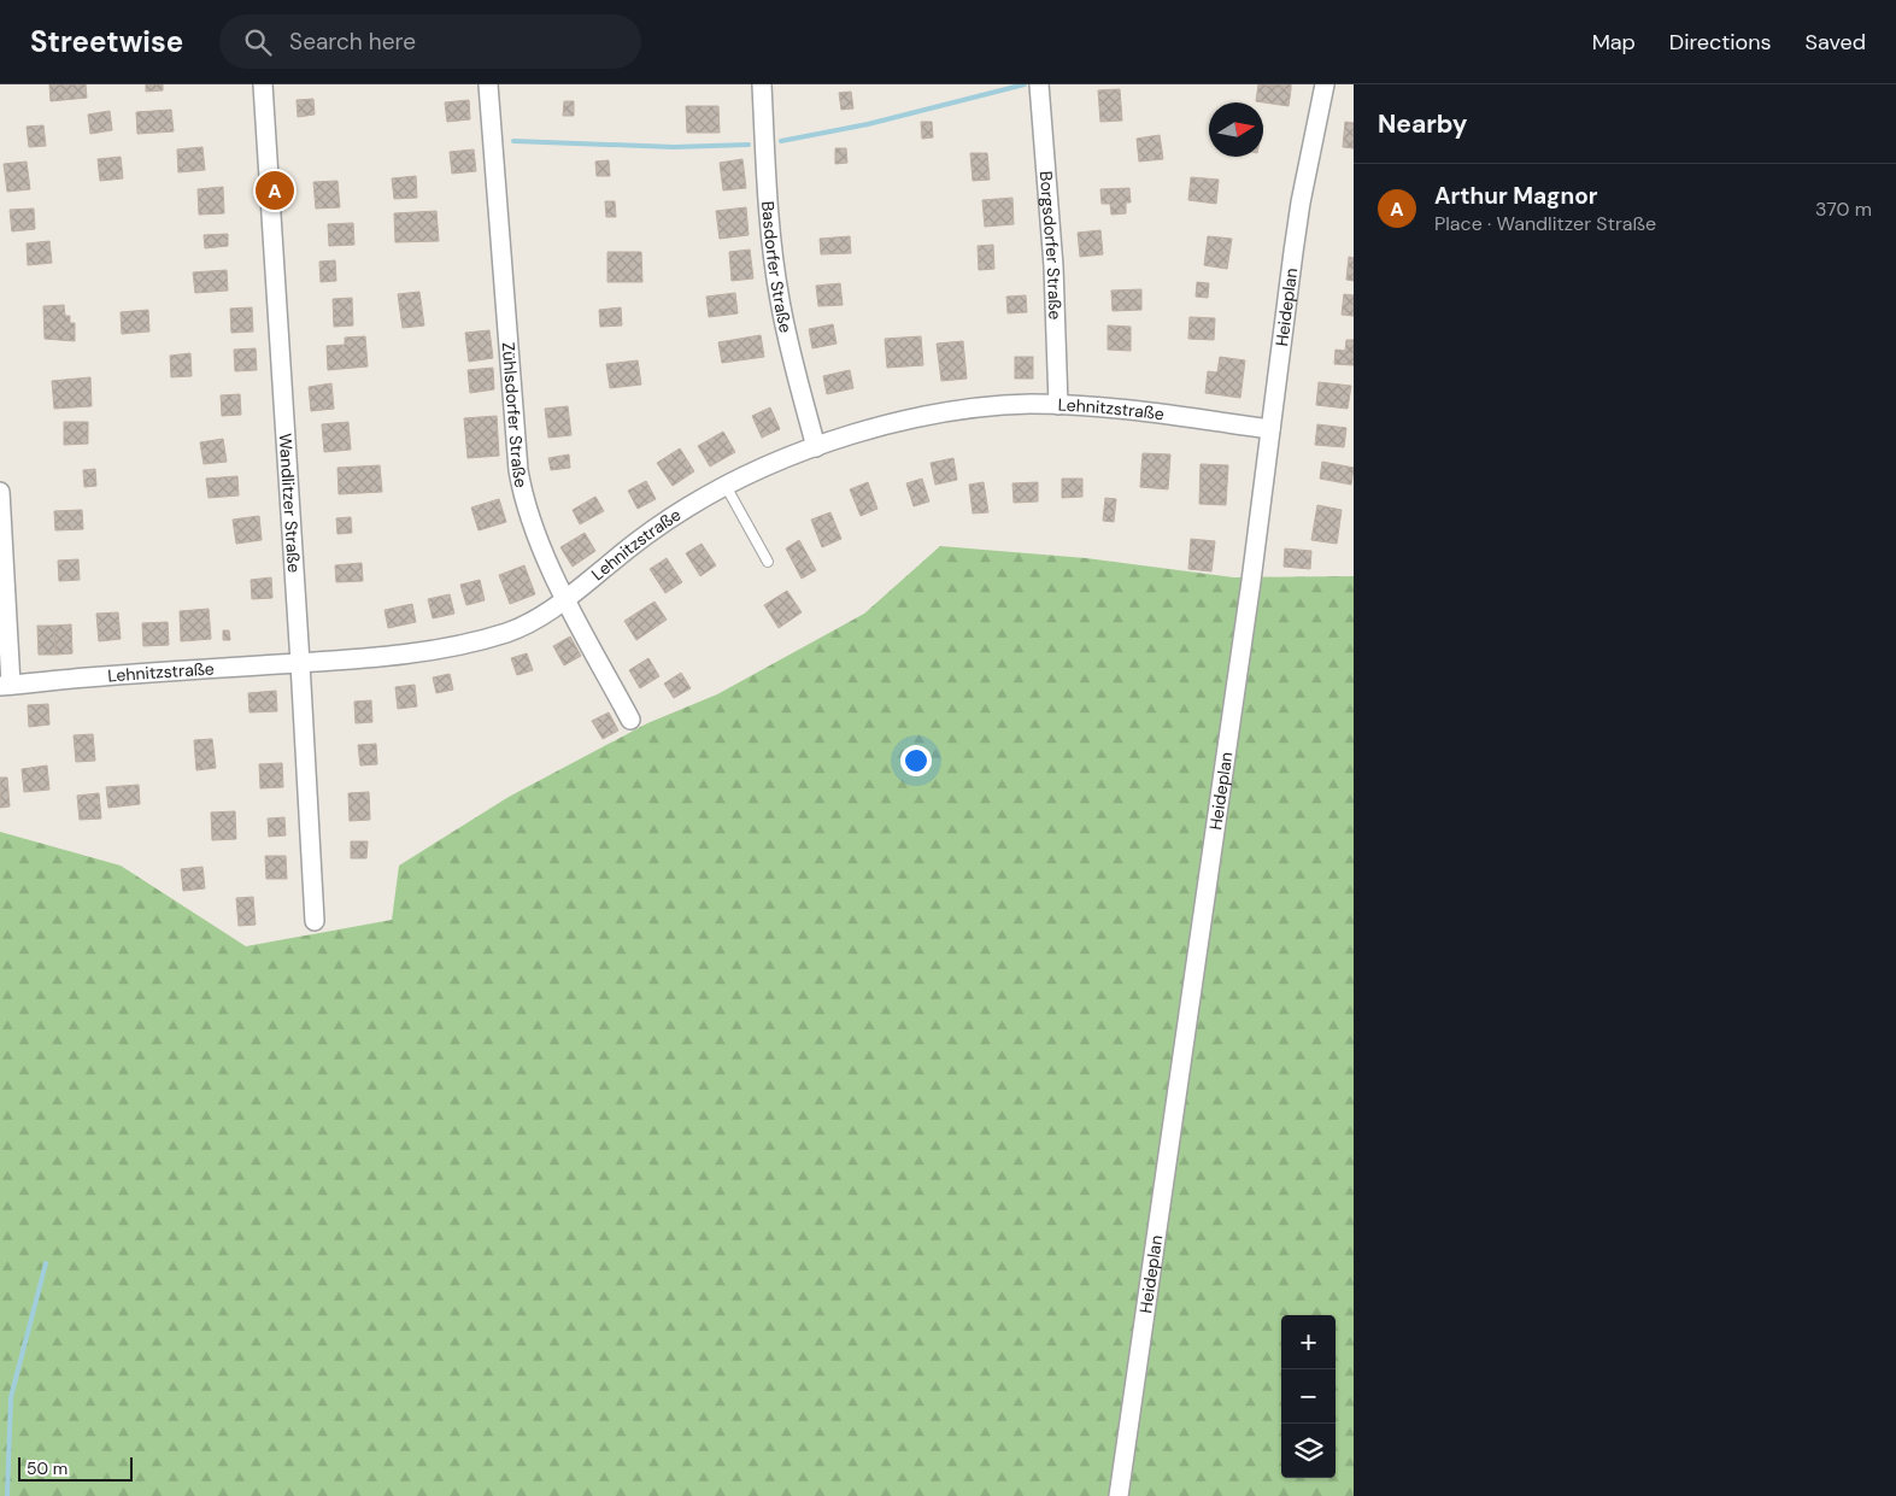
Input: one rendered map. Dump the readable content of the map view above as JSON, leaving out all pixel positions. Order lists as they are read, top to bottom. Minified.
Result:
{"streets":{"street":["Borgsdorfer Straße","Basdorfer Straße","Heideplan","Lehnitzstraße","Zühlsdorfer Straße","Wandlitzer Straße"]},"crossings":[["Borgsdorfer Straße","Lehnitzstraße"],["Basdorfer Straße","Lehnitzstraße"],["Heideplan","Lehnitzstraße"],["Lehnitzstraße","Zühlsdorfer Straße"],["Lehnitzstraße","Wandlitzer Straße"]],"scale_bar":"50 m","north":"right","page":{"header":"Streetwise","search":"Search here","nav":["Map","Directions","Saved"],"heading":"Nearby","list":[{"mark":"A","name":"Arthur Magnor","note":"Place · Wandlitzer Straße","value":"370 m"}],"pins":"A","map_buttons":["+","−"],"scale":"50 m"}}
